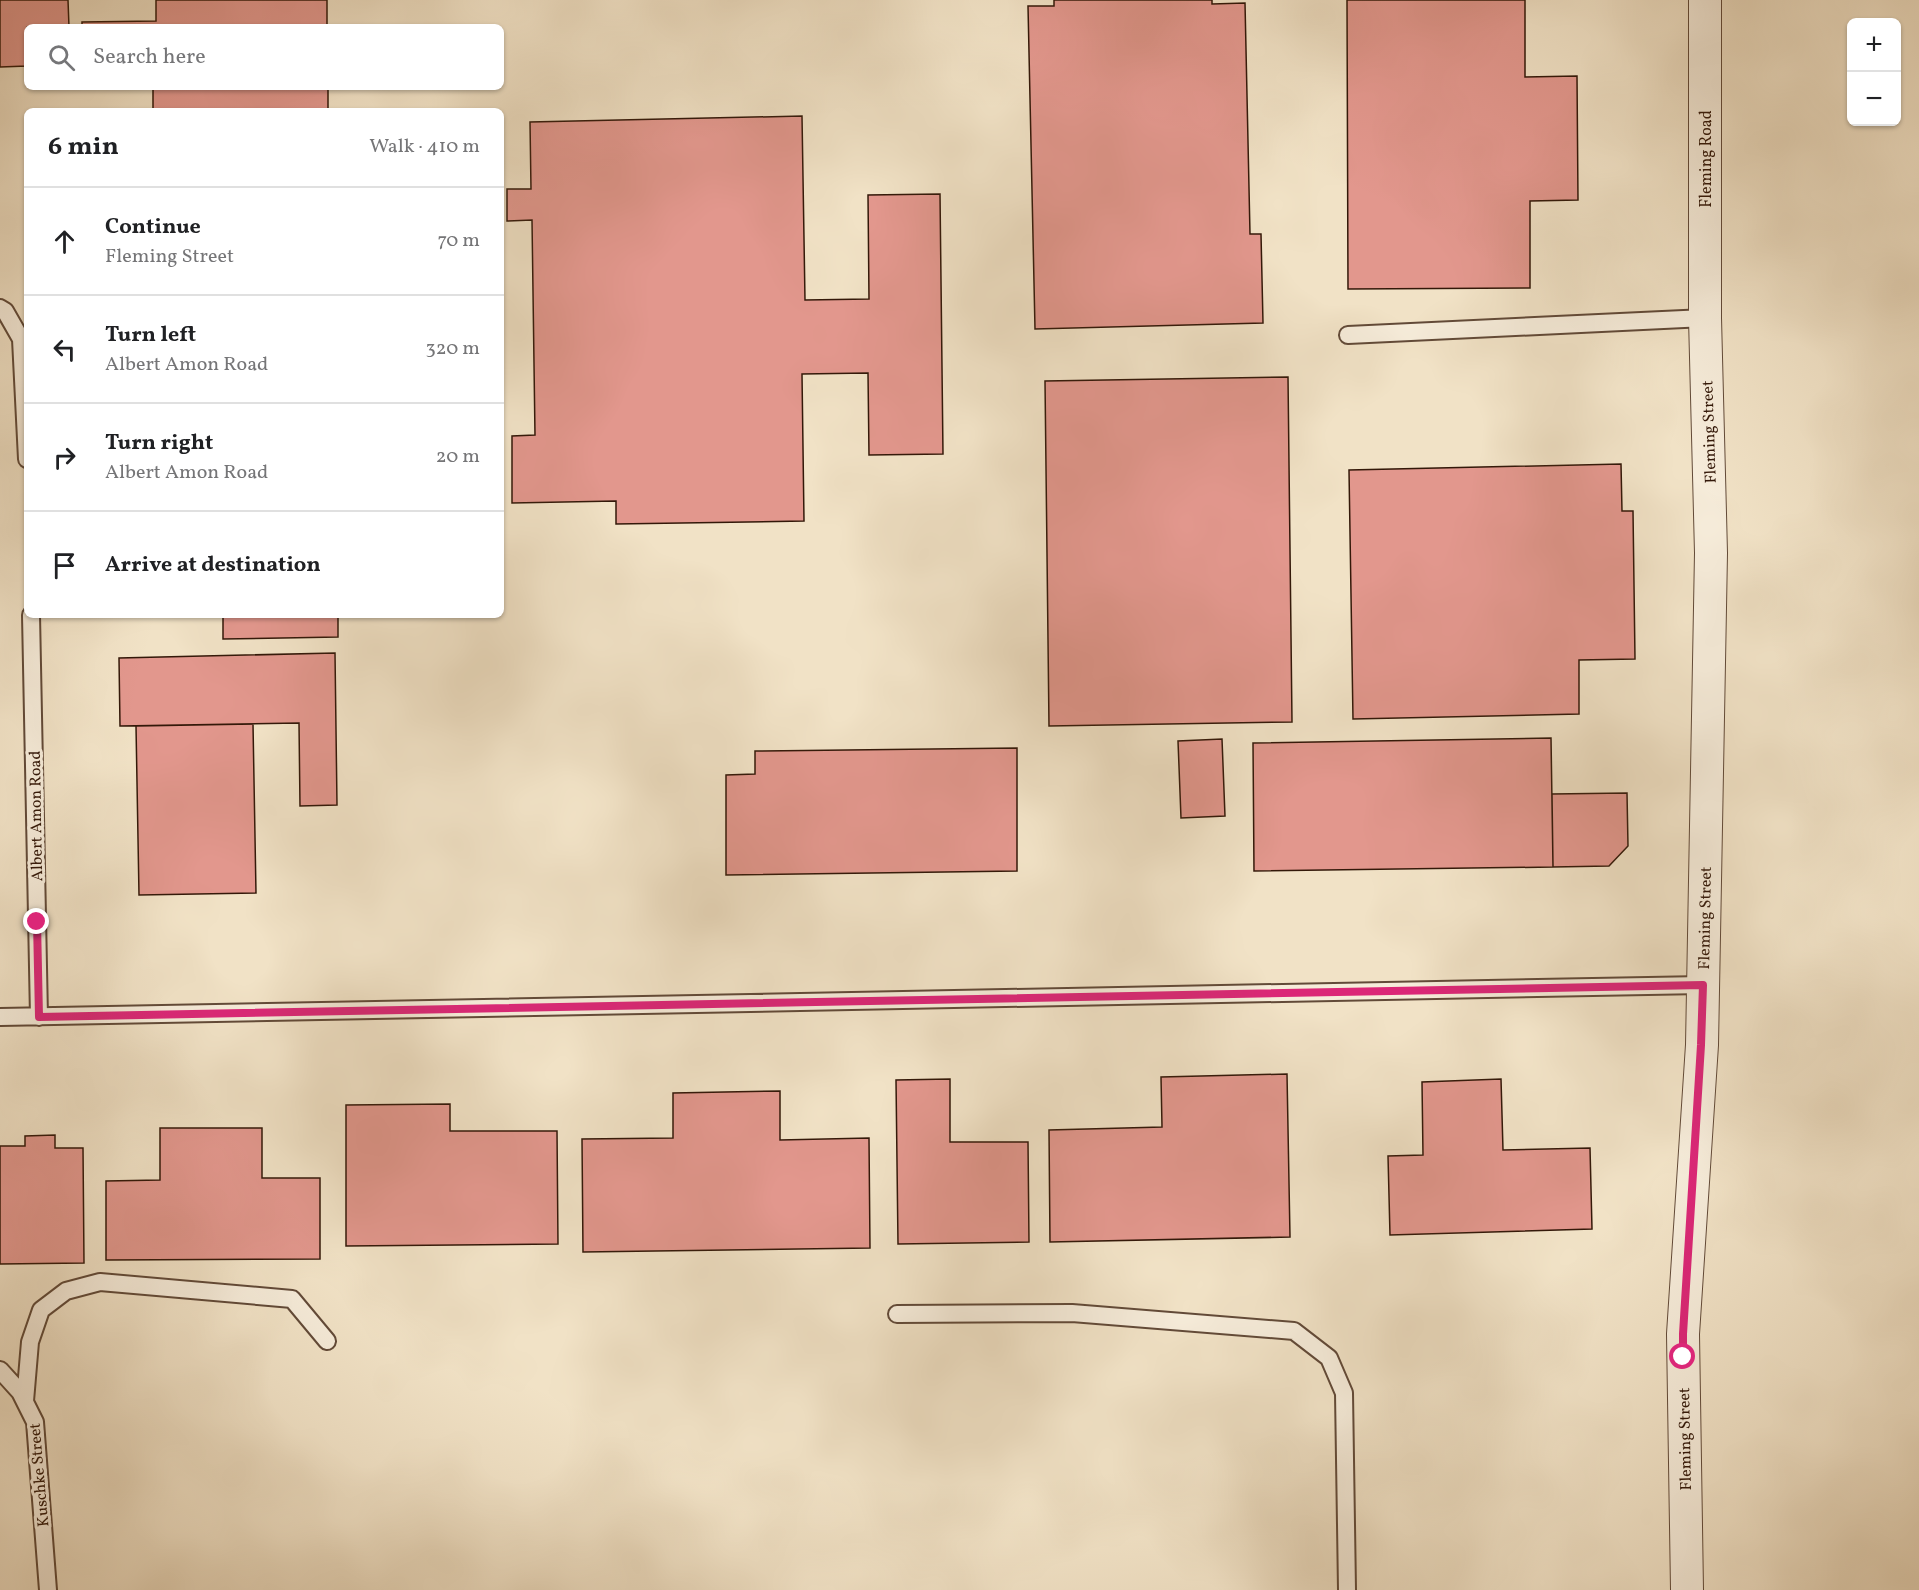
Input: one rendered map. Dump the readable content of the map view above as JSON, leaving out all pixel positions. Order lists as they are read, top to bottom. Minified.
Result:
{"streets":{"street":["Fleming Road","Fleming Street"],"lane":["Albert Amon Road","Kuschke Street"]},"crossings":[["Fleming Road","Fleming Street"]],"page":{"map_buttons":["+","−"],"search":"Search here","heading":["6 min","Walk · 410 m"],"list":[["Continue","Fleming Street","70 m"],["Turn left","Albert Amon Road","320 m"],["Turn right","Albert Amon Road","20 m"],"Arrive at destination"]}}
